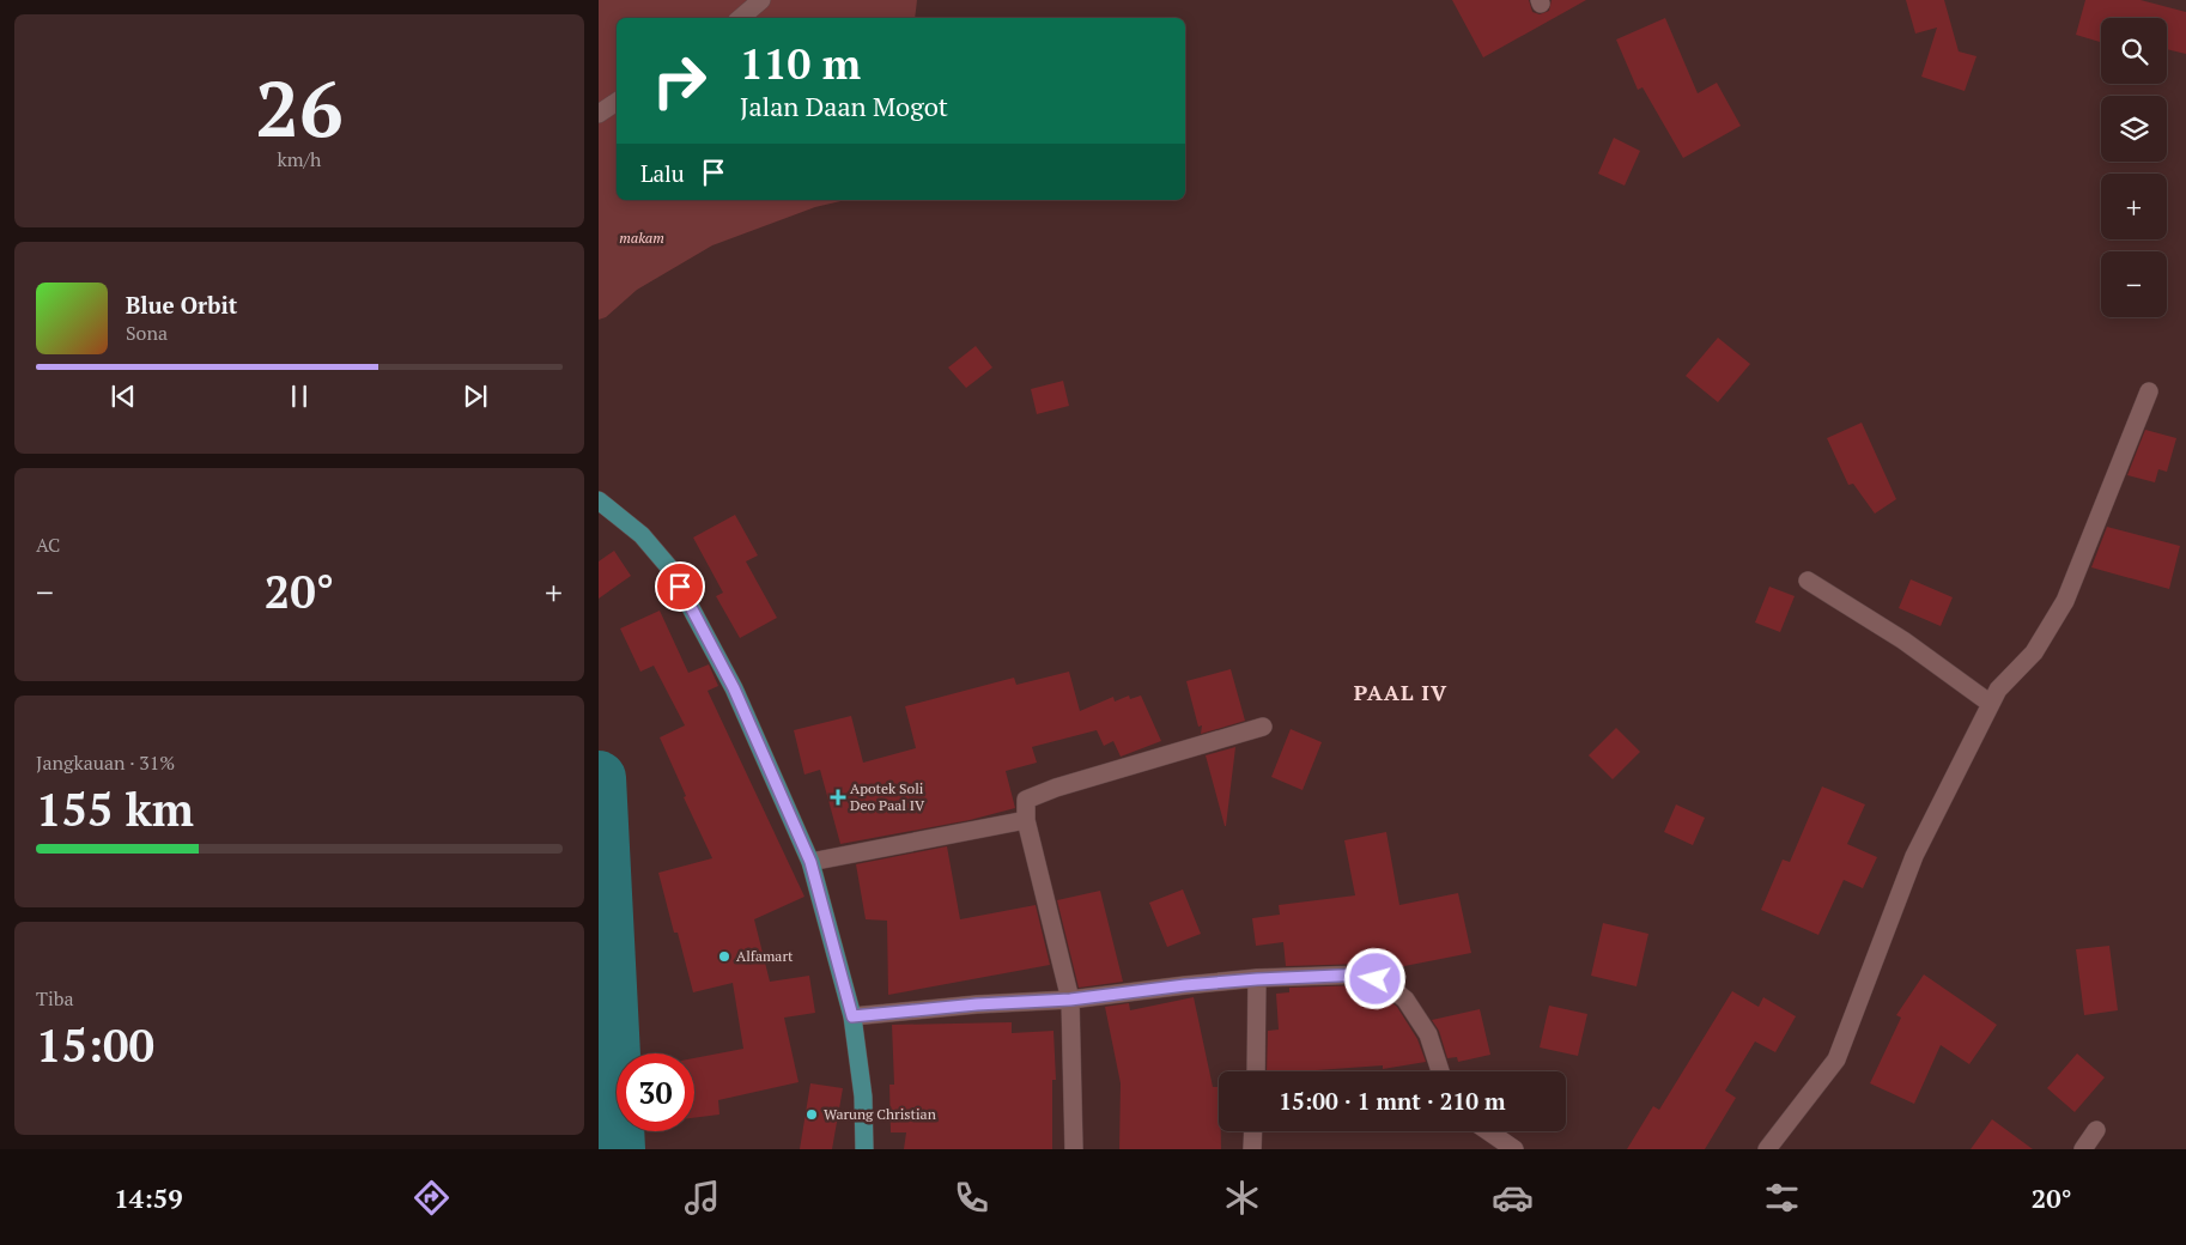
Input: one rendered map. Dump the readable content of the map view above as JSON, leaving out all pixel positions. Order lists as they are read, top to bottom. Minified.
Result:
{"districts":["PAAL IV"],"parks":["makam"],"places":{"health":["Apotek Soli Deo Paal IV"],"other":["Alfamart","Warung Christian"]},"page":{"tile":[["26","km/h"],"AC",["Jangkauan · 31%","155 km"],["Tiba","15:00"]],"map_buttons":["+","−"],"turn":["110 m","Jalan Daan Mogot"],"then":"Lalu","song":["Blue Orbit","Sona"],"heat":["−","20°","+"],"limit":"30","trip":"15:00 · 1 mnt · 210 m","tabs":["14:59","20°"]}}
